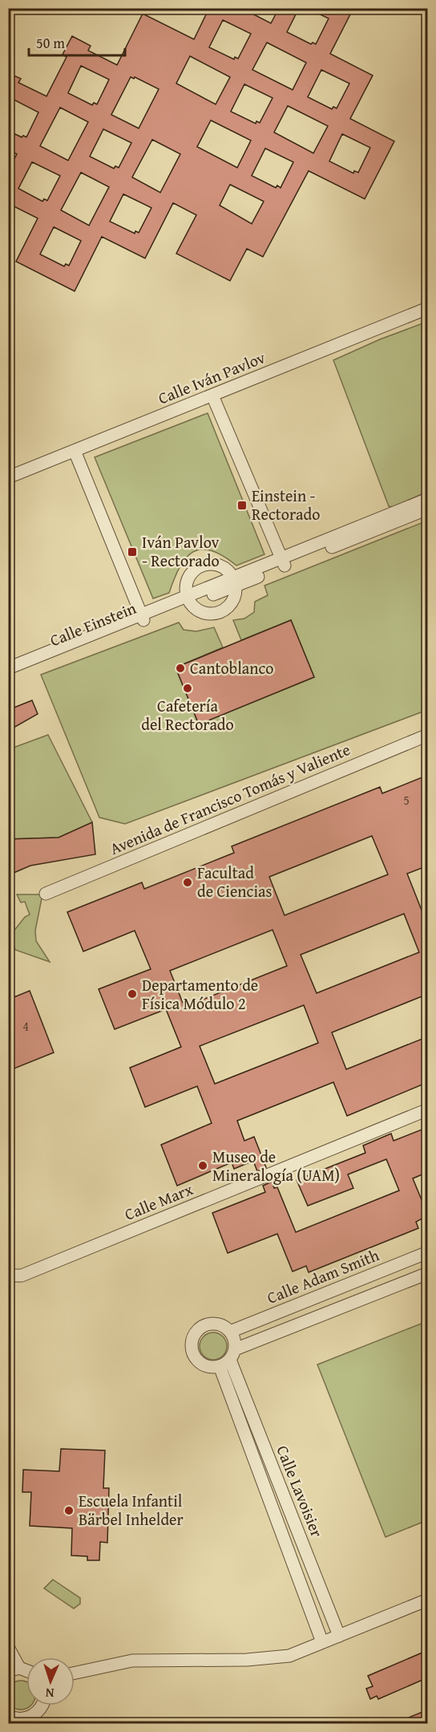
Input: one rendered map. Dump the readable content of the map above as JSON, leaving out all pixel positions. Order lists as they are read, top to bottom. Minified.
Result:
{"streets":{"street":["Calle Iván Pavlov","Calle Einstein","Avenida de Francisco Tomás y Valiente","Calle Marx","Calle Adam Smith","Calle Lavoisier"]},"crossings":[["Calle Adam Smith","Calle Lavoisier"]],"places":{"transit":["Einstein - Rectorado","Iván Pavlov - Rectorado"],"other":["Cantoblanco","Cafetería del Rectorado","Facultad de Ciencias","Departamento de Física Módulo 2","Museo de Mineralogía (UAM)","Escuela Infantil Bärbel Inhelder"]},"house_numbers":["5","4"],"scale_bar":"50 m","north":"bottom"}
